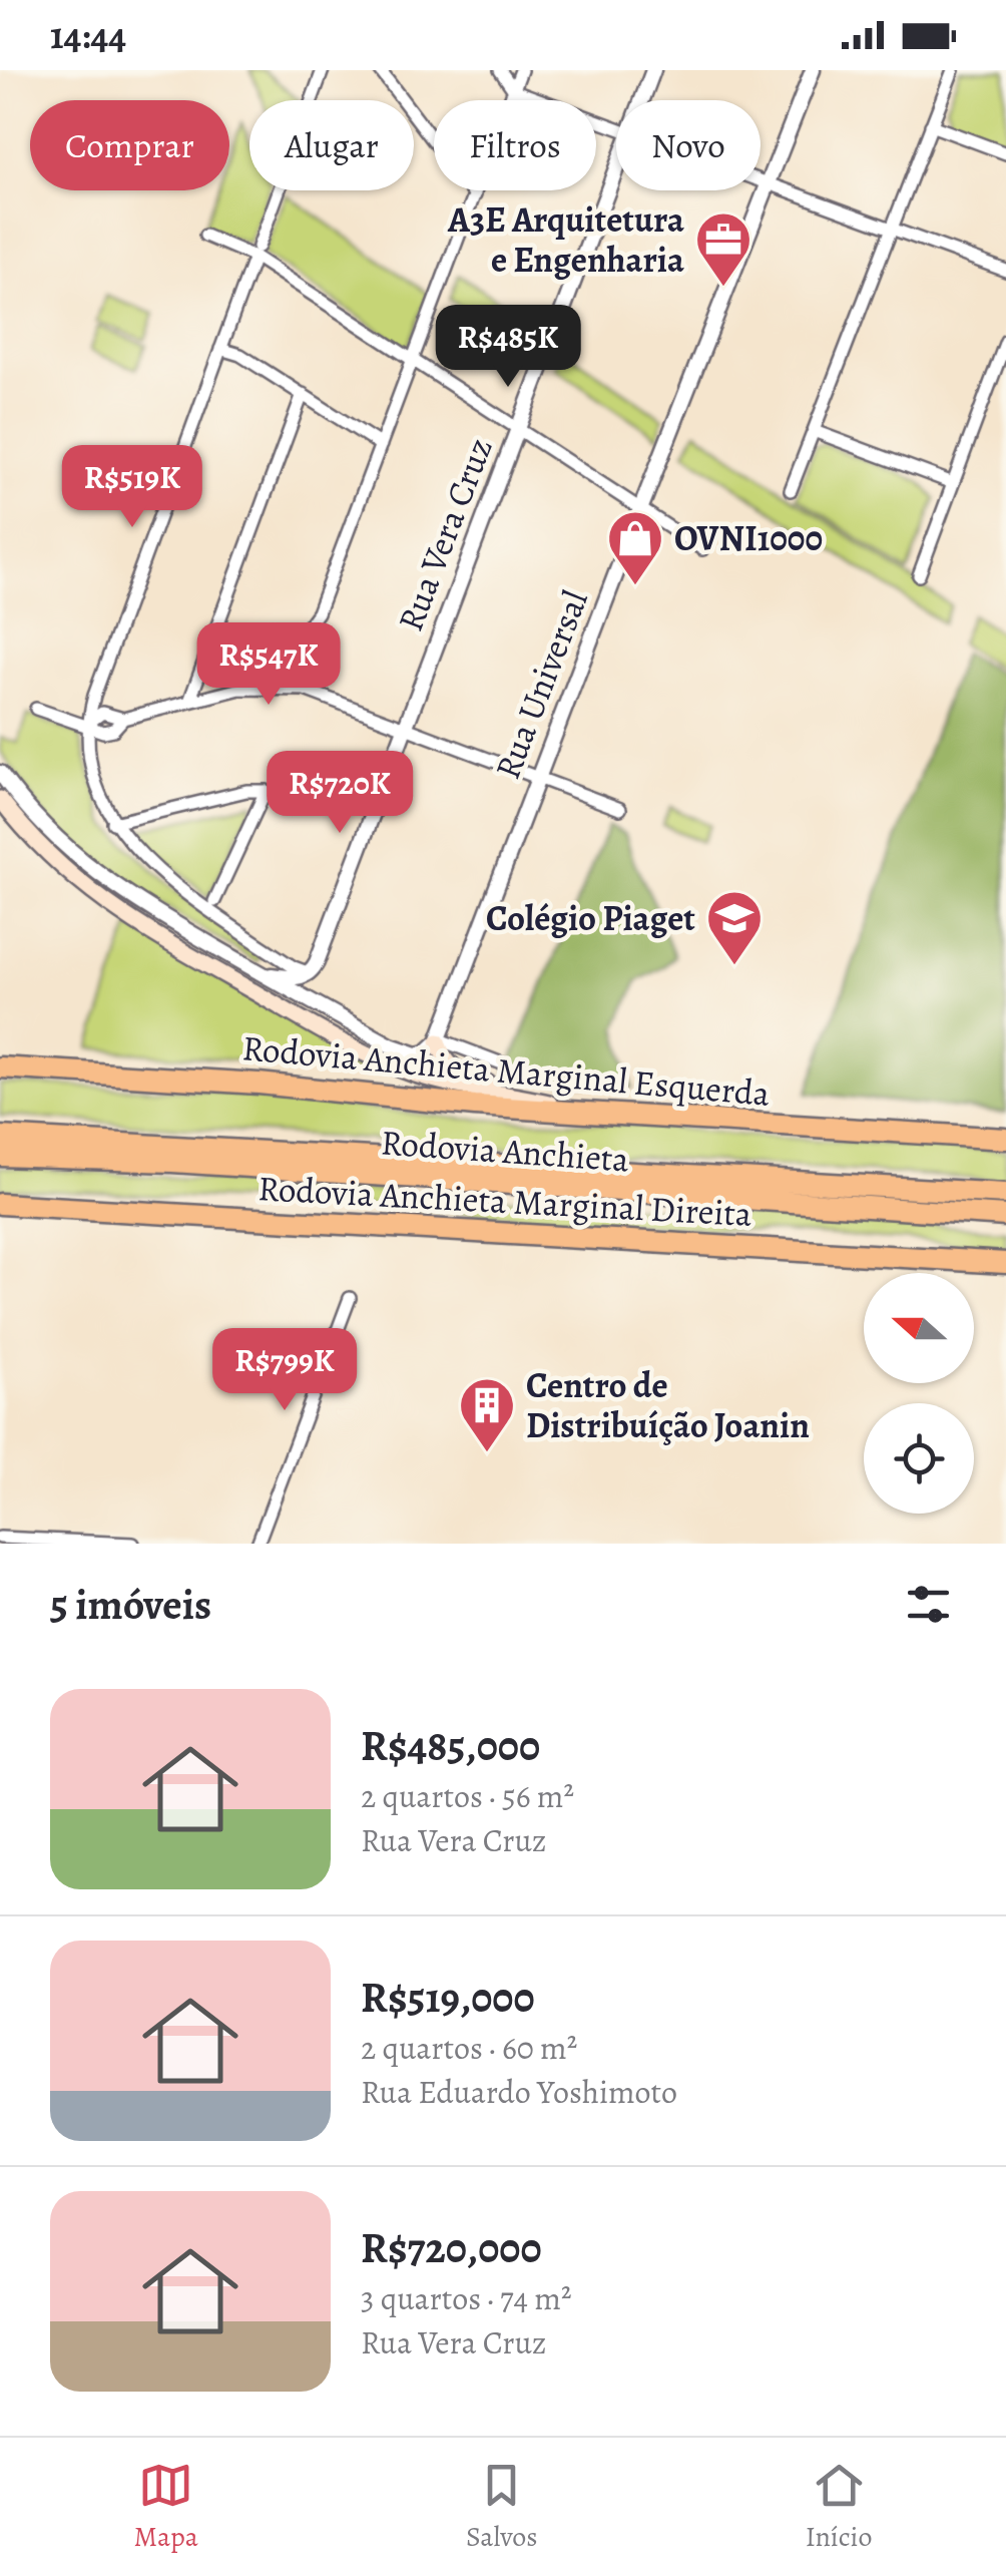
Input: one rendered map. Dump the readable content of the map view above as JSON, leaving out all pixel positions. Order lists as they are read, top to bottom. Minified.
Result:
{"streets":{"highway":["Rodovia Anchieta Marginal Esquerda","Rodovia Anchieta","Rodovia Anchieta Marginal Direita"],"street":["Rua Vera Cruz","Rua Universal"]},"places":{"office":["A3E Arquitetura e Engenharia"],"shop":["OVNI1000"],"school or university":["Colégio Piaget"],"building":["Centro de Distribuíção Joanin"]},"north":"left","page":{"status":"14:44","chip":["Comprar","Alugar","Filtros","Novo"],"price":["R$485K","R$519K","R$547K","R$720K","R$799K"],"heading":"5 imóveis","list":[{"name":"R$485,000","note":"2 quartos · 56 m² · Rua Vera Cruz"},{"name":"R$519,000","note":"2 quartos · 60 m² · Rua Eduardo Yoshimoto"},{"name":"R$720,000","note":"3 quartos · 74 m² · Rua Vera Cruz"}],"tabs":["Mapa","Salvos","Início"]}}
